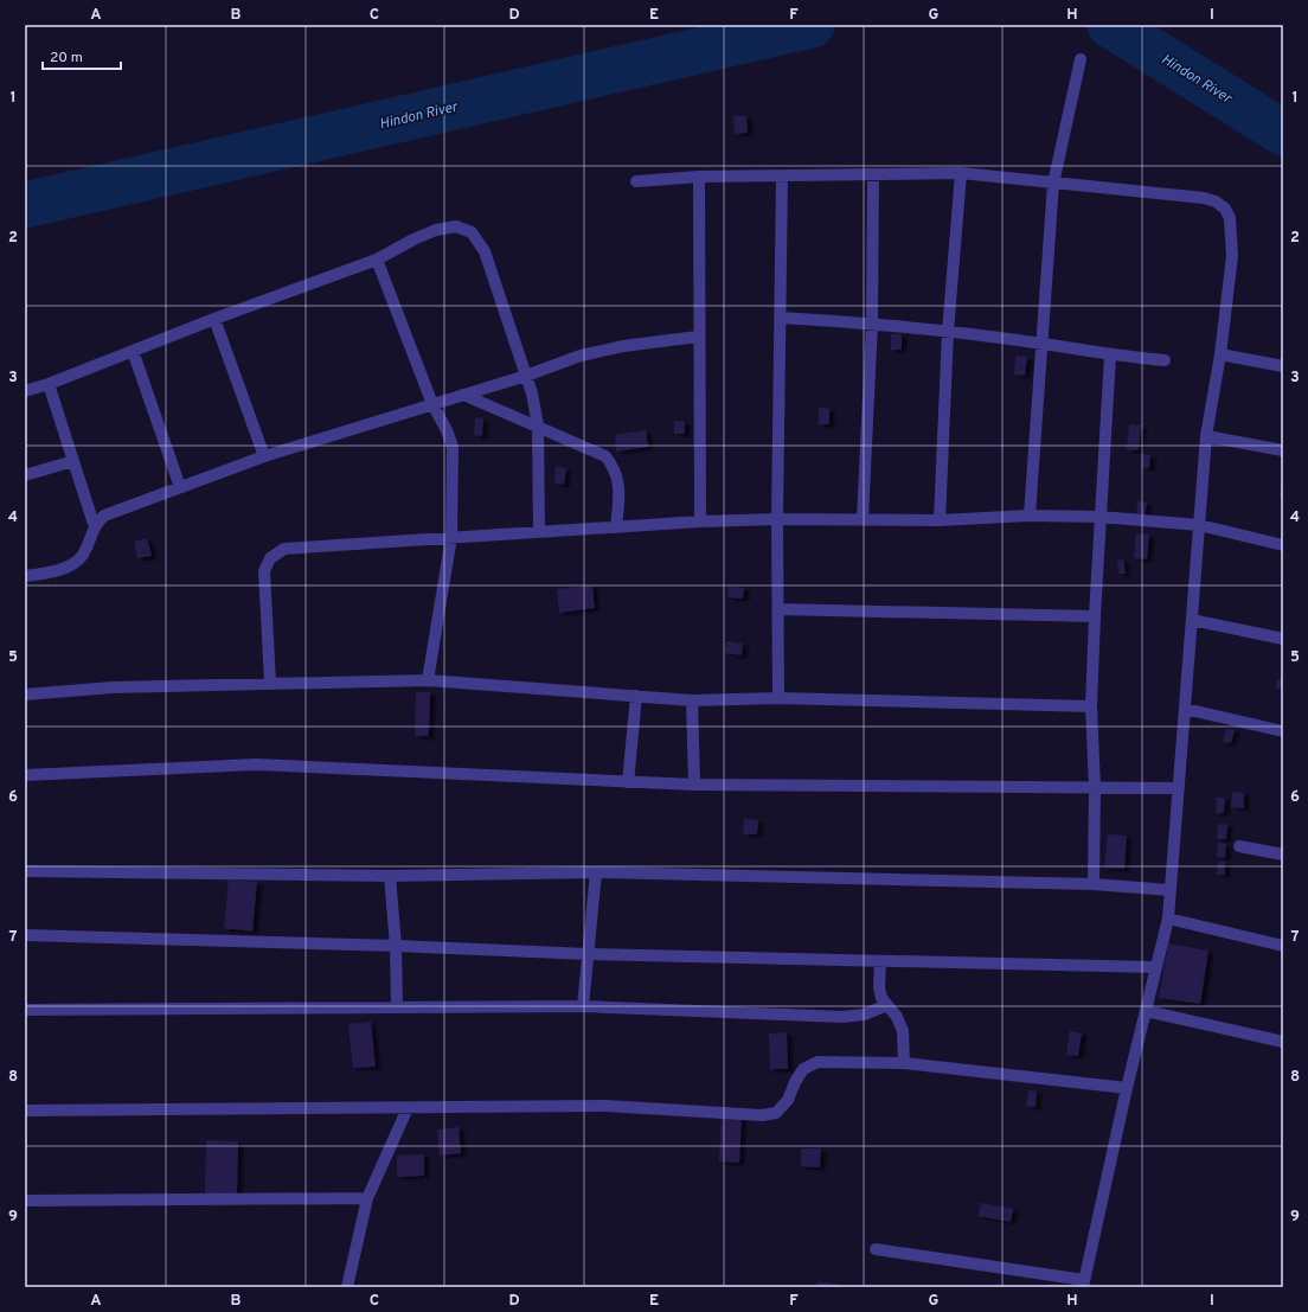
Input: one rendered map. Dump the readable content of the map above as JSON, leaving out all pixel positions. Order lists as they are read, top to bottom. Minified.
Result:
{"water":["Hindon River"],"scale_bar":"20 m","grid":{"columns":["A","B","C","D","E","F","G","H","I"],"rows":["1","2","3","4","5","6","7","8","9"]}}
